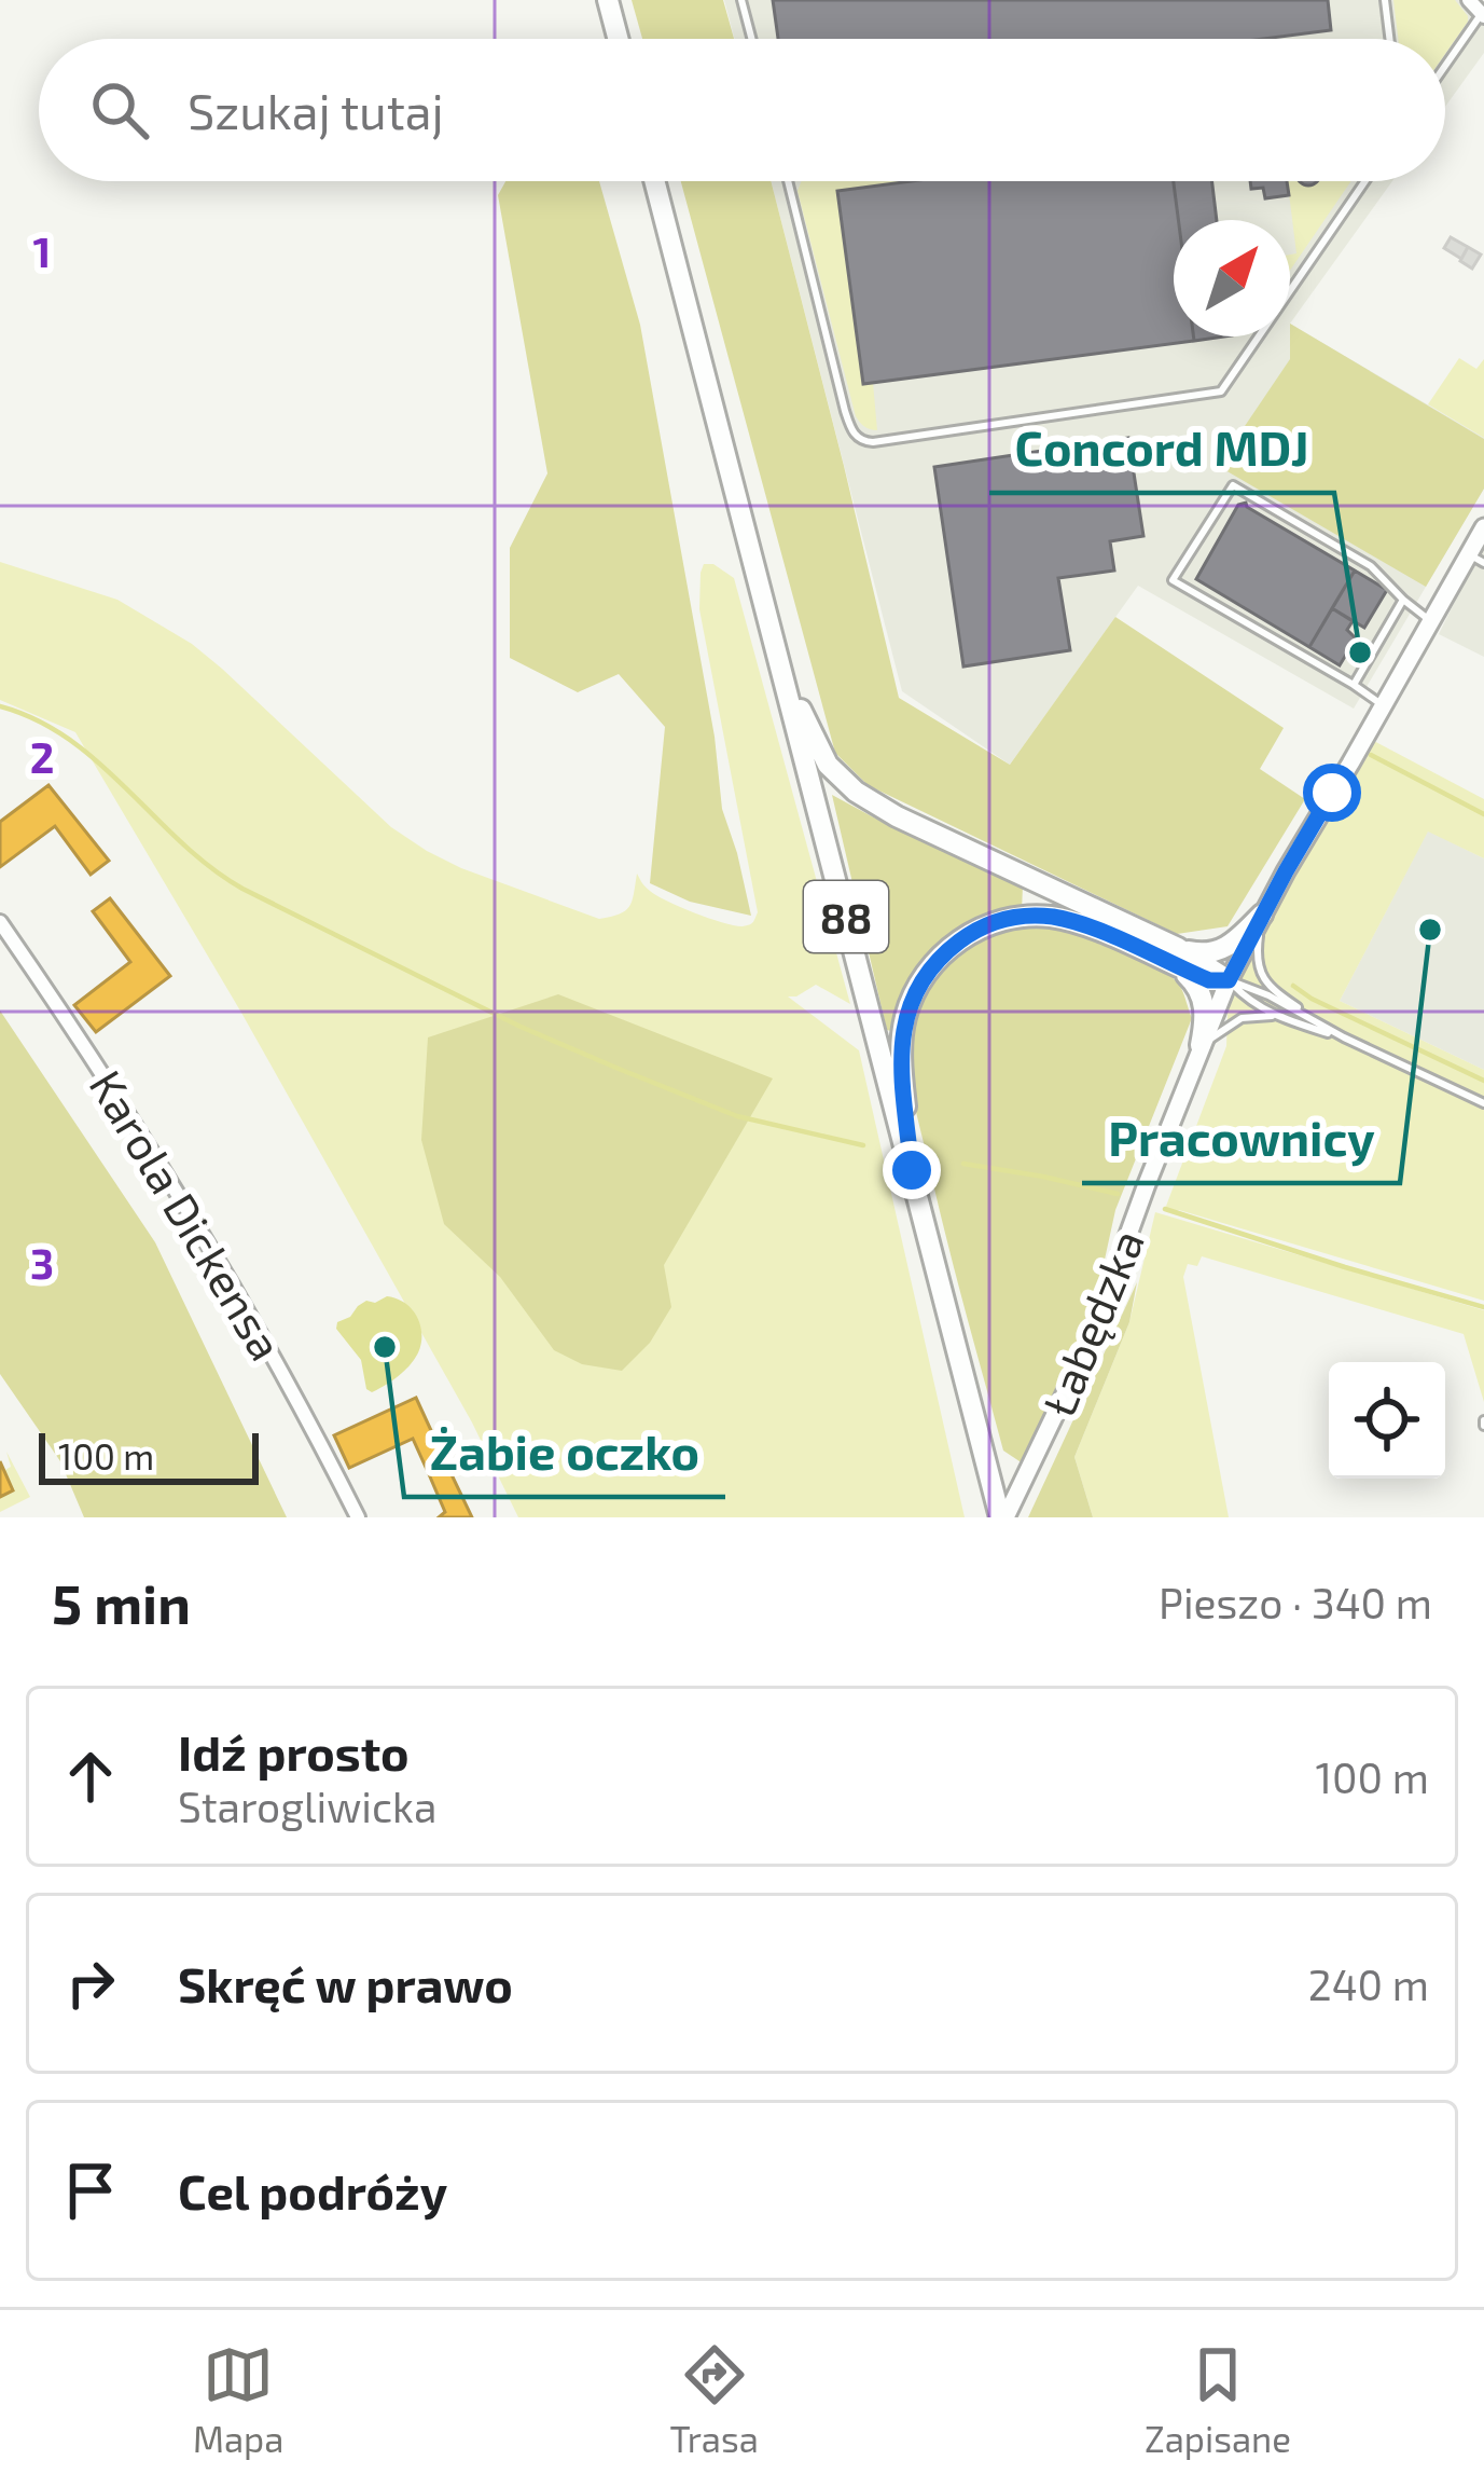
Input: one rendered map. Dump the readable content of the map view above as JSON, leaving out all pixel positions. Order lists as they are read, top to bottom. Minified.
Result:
{"streets":{"main road":["88"],"street":["Karola Dickensa","Łabędzka"]},"crossings":[["88","Łabędzka"]],"places":["Concord MDJ","Pracownicy","Żabie oczko"],"scale_bar":"100 m","north":"top right","page":{"search":"Szukaj tutaj","scale":"100 m","heading":["5 min","Pieszo · 340 m"],"list":[["Idź prosto","Starogliwicka","100 m"],["Skręć w prawo","240 m"],"Cel podróży"],"nav":["Mapa","Trasa","Zapisane"]},"grid":{"rows":["1","2","3"]}}
